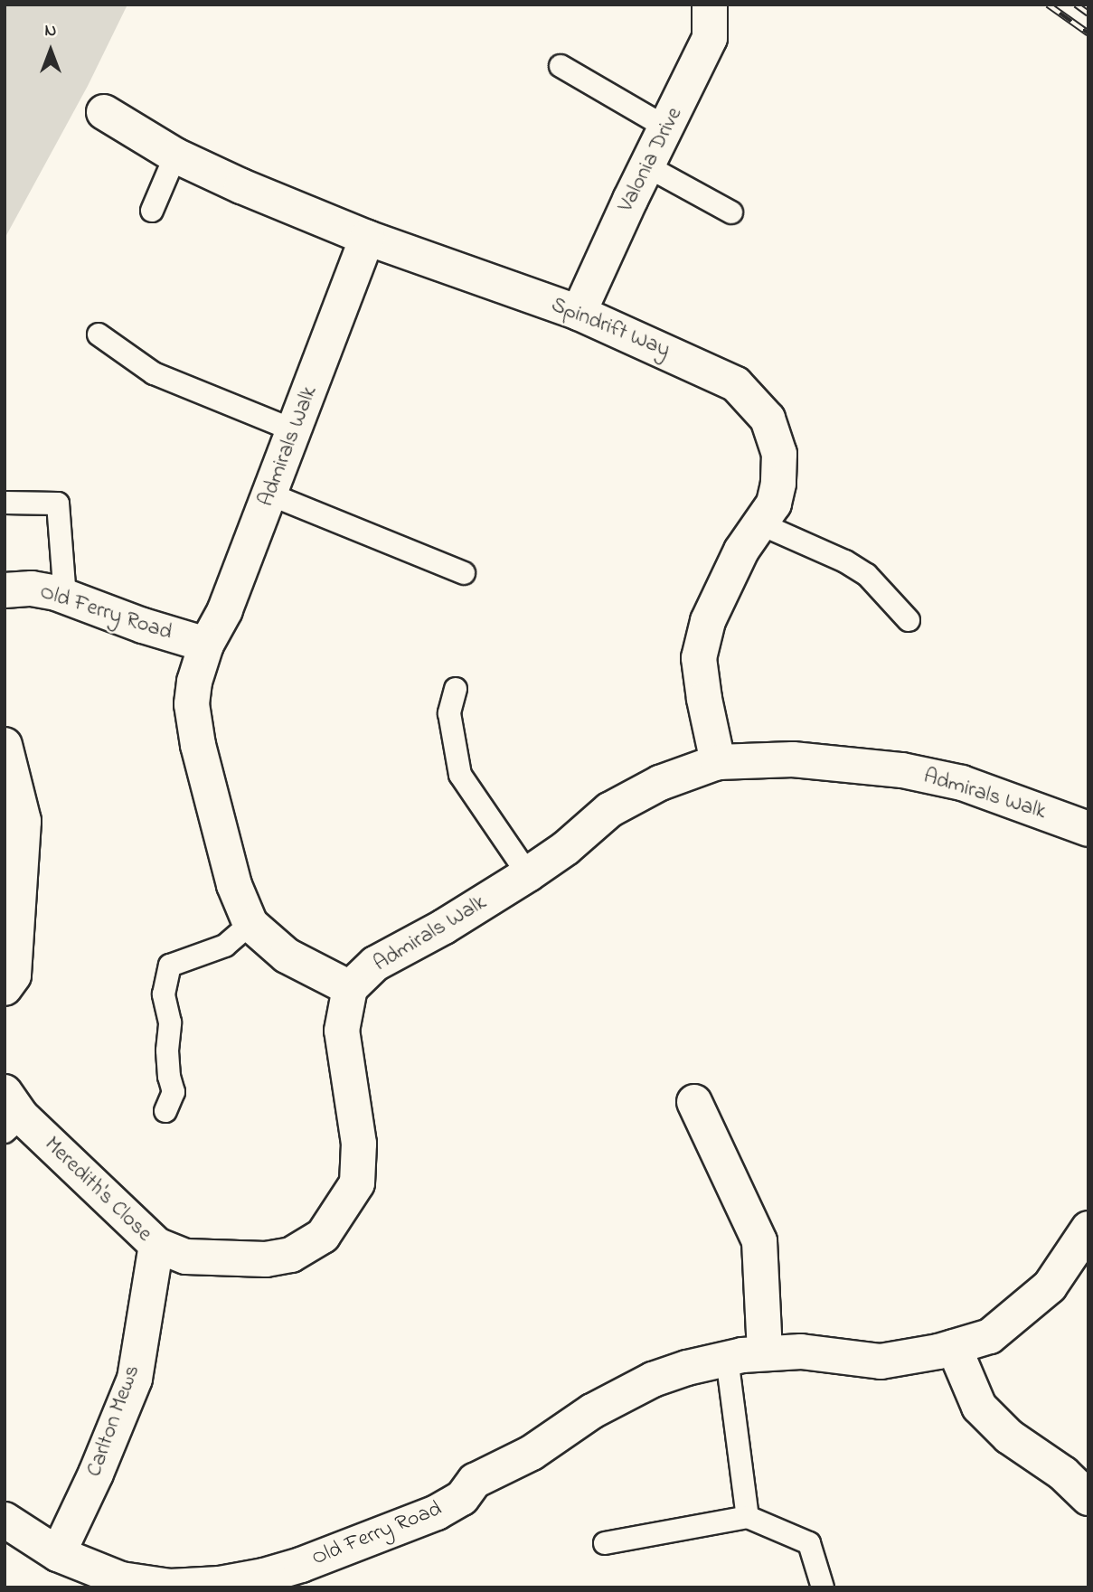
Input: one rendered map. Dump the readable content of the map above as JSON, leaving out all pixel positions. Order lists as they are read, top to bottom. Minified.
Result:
{"streets":{"street":["Valonia Drive","Spindrift Way","Admirals Walk","Old Ferry Road","Meredith's Close","Carlton Mews"]},"crossings":[["Valonia Drive","Spindrift Way"],["Spindrift Way","Admirals Walk"],["Admirals Walk","Old Ferry Road"],["Admirals Walk","Meredith's Close"],["Old Ferry Road","Carlton Mews"],["Meredith's Close","Carlton Mews"]],"north":"top"}
